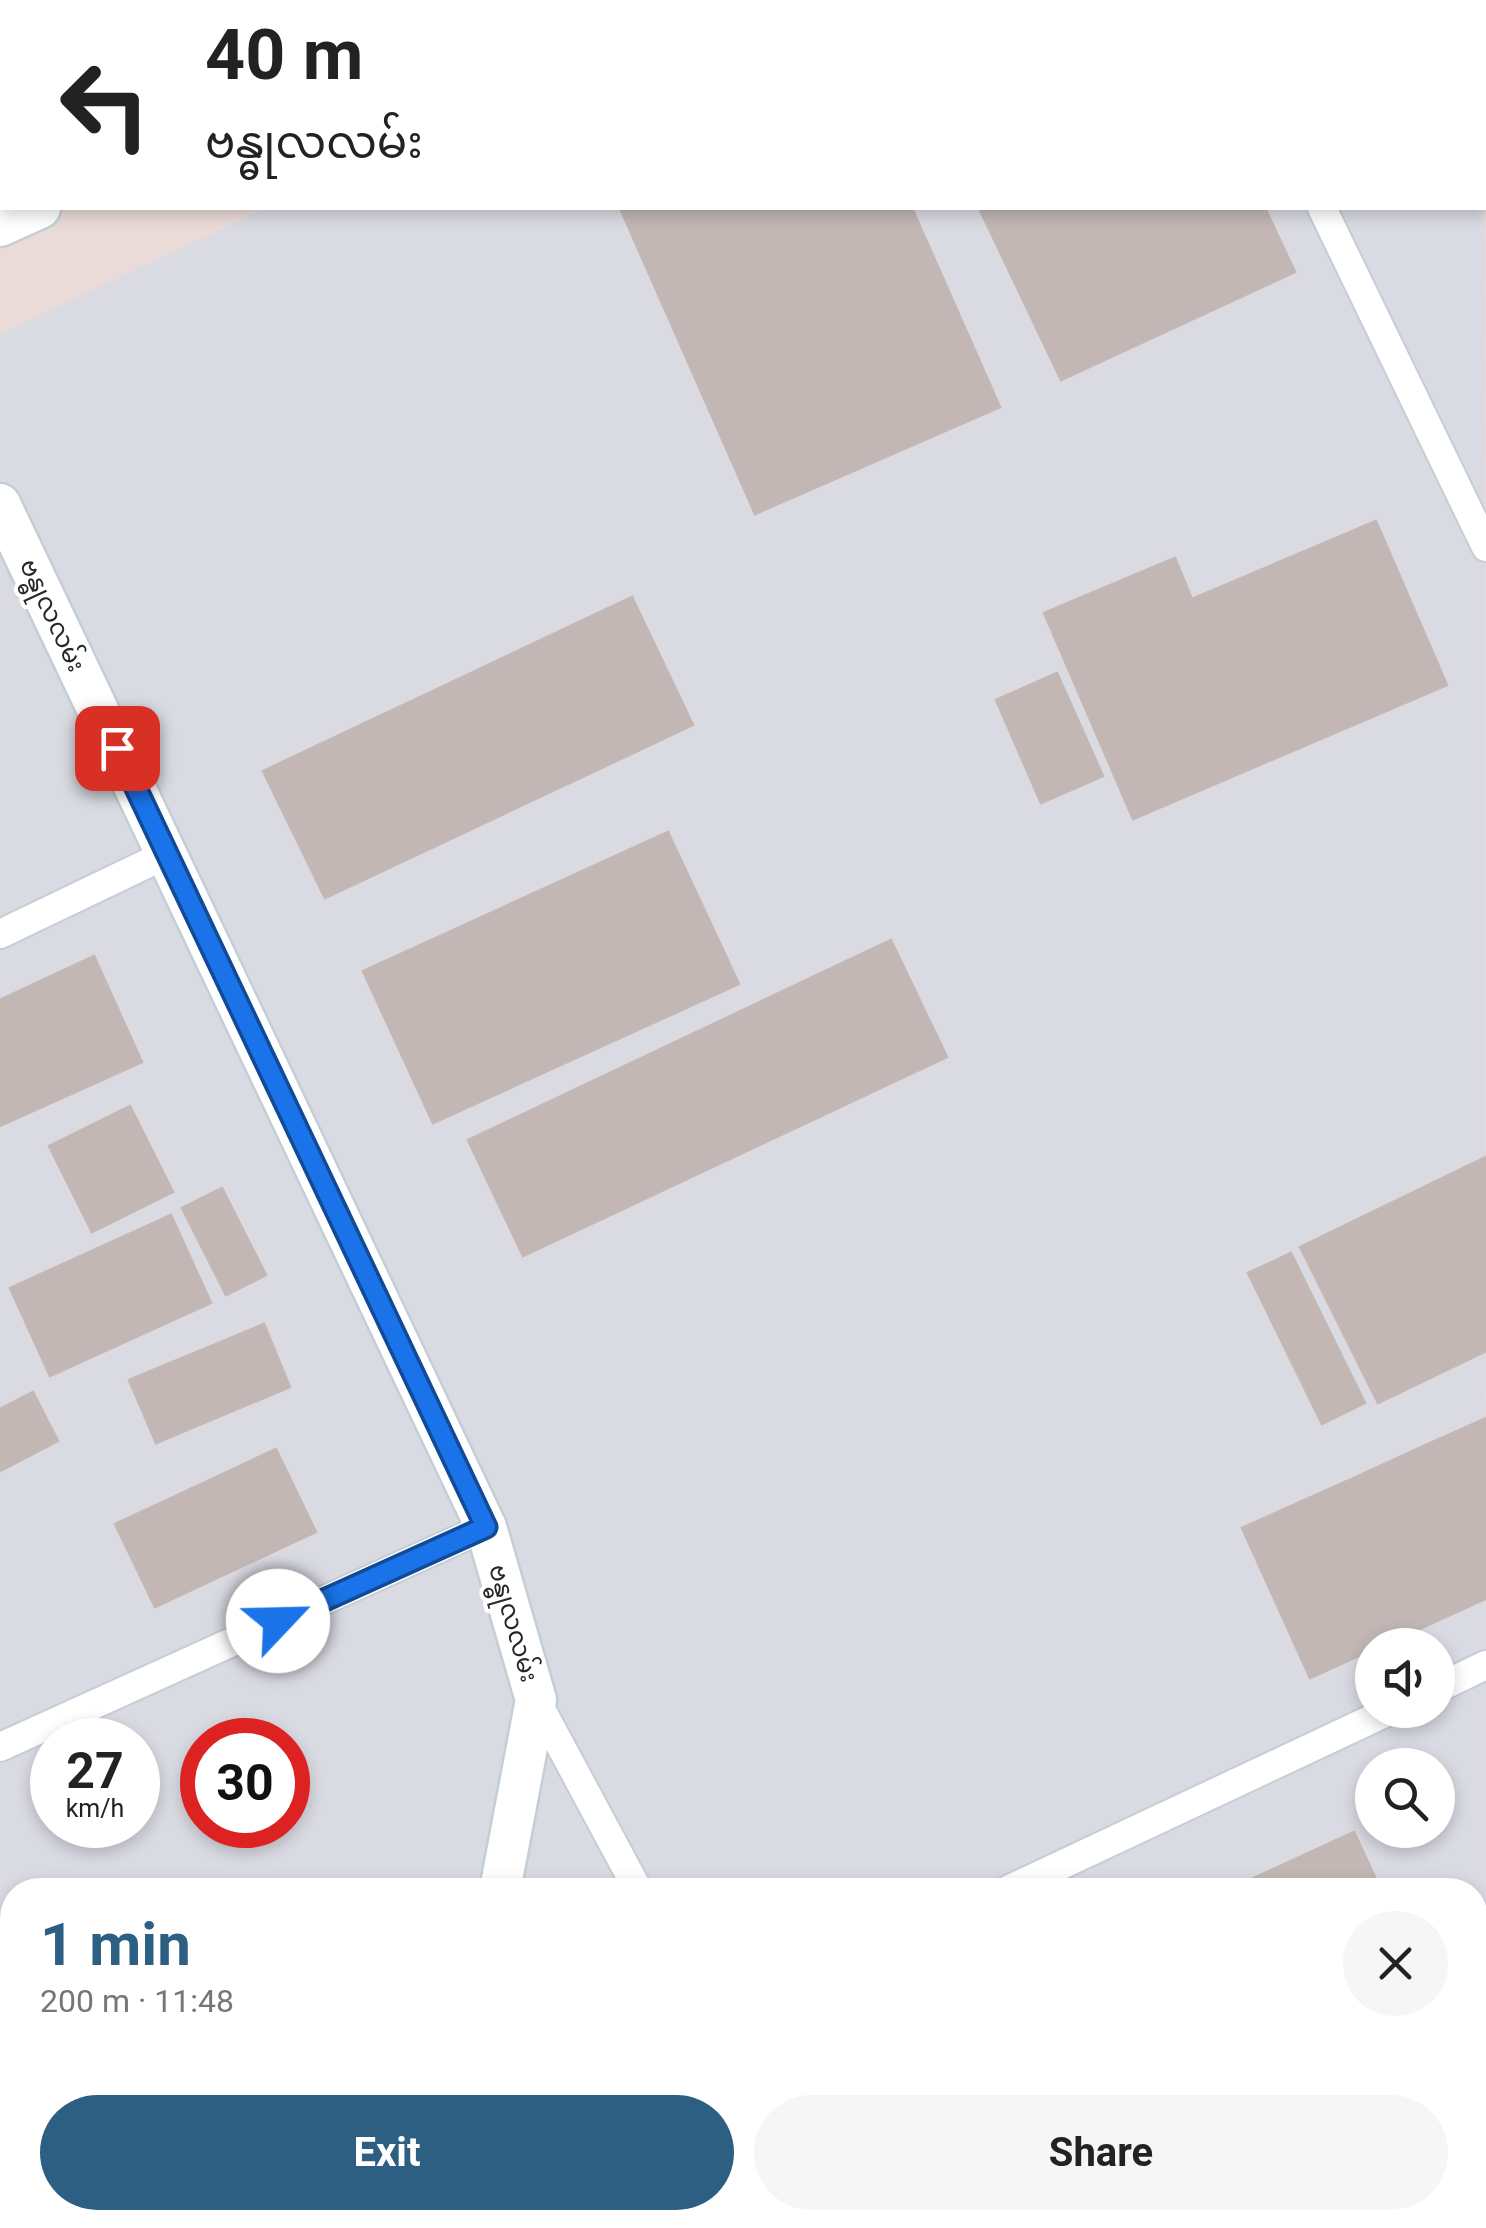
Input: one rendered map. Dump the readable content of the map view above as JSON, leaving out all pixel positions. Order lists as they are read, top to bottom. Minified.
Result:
{"streets":{"street":["ဗန္ဓုလလမ်း"]},"page":{"turn":["40 m","ဗန္ဓုလလမ်း"],"speed":"27 km/h","limit":"30","heading":["1 min","200 m · 11:48"],"buttons":["Exit","Share"]}}
